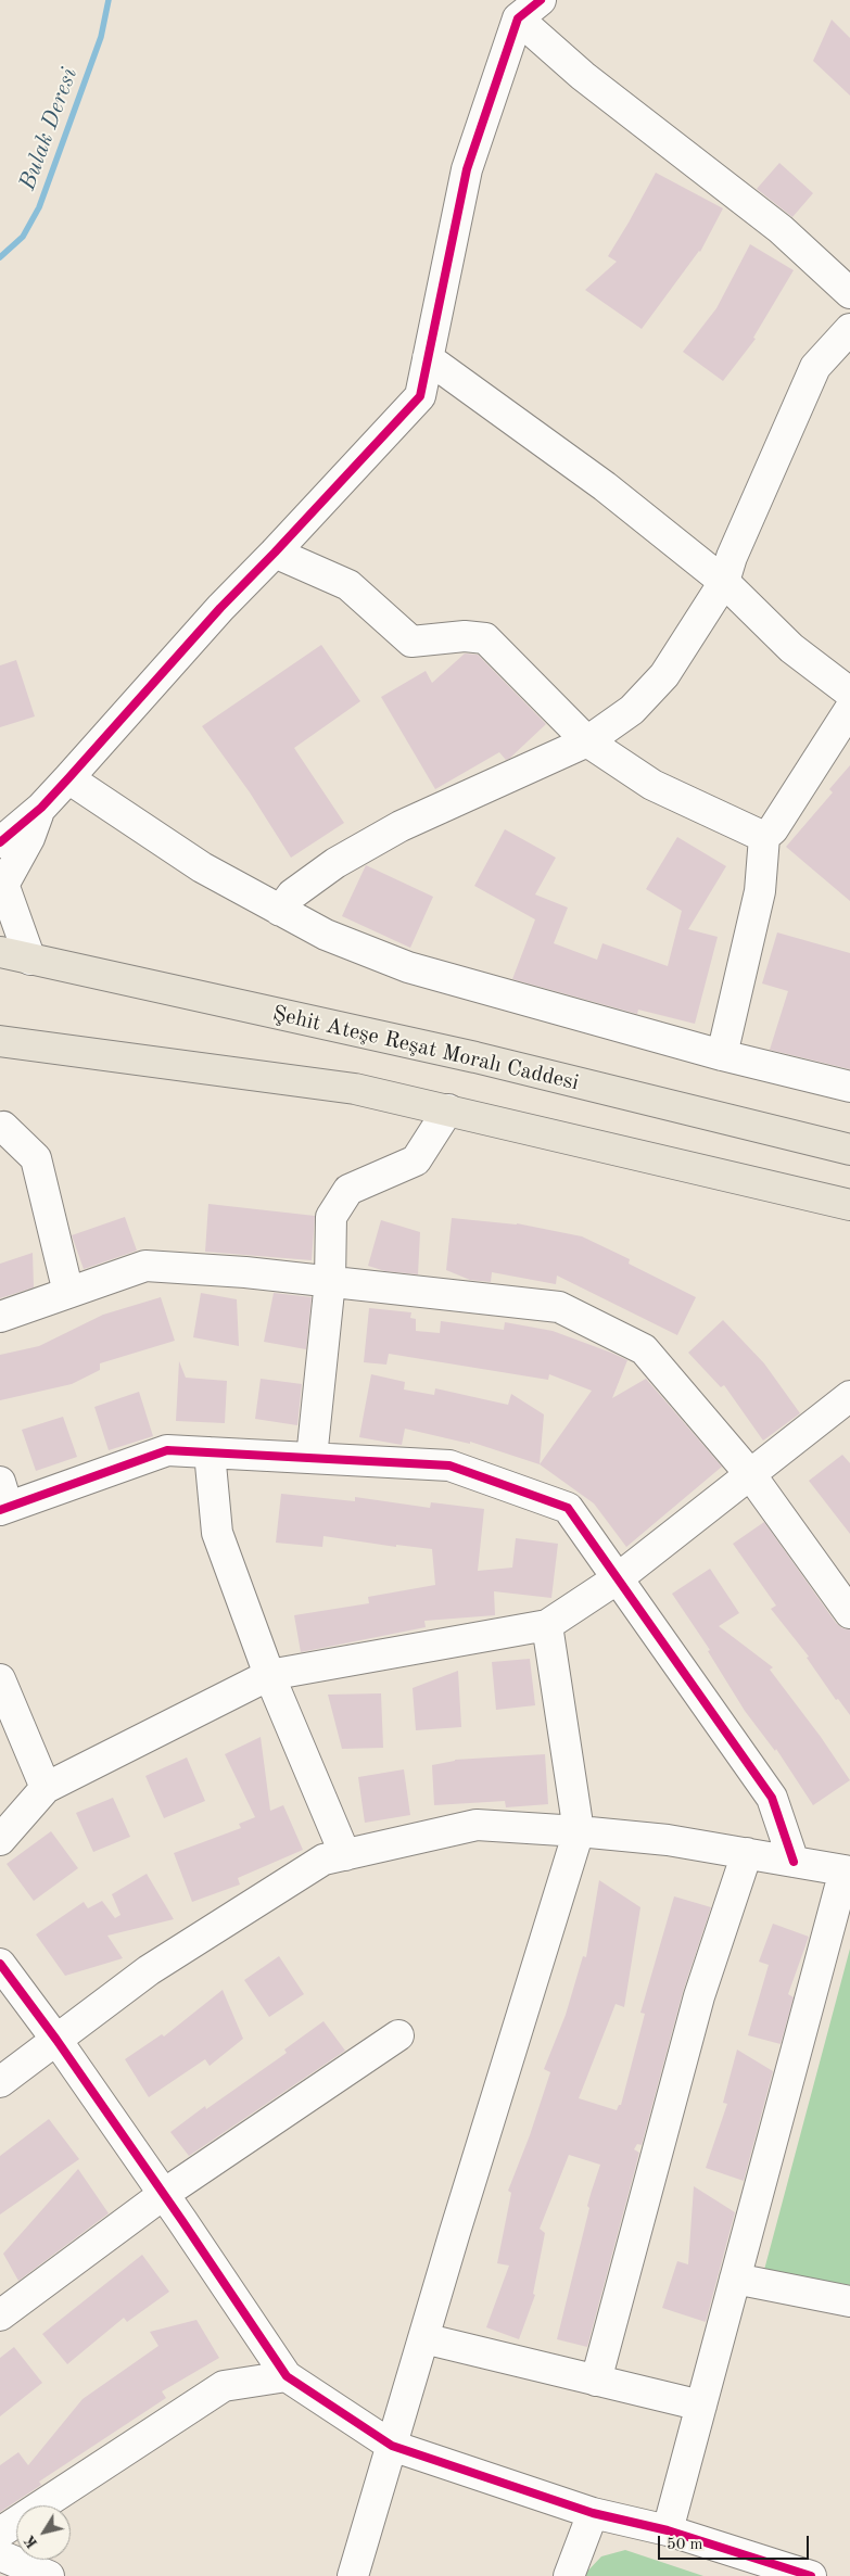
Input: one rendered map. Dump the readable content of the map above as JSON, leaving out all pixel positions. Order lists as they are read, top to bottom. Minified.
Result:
{"streets":{"main road":["Şehit Ateşe Reşat Moralı Caddesi"]},"water":["Bulak Deresi"],"scale_bar":"50 m","north":"bottom left"}
